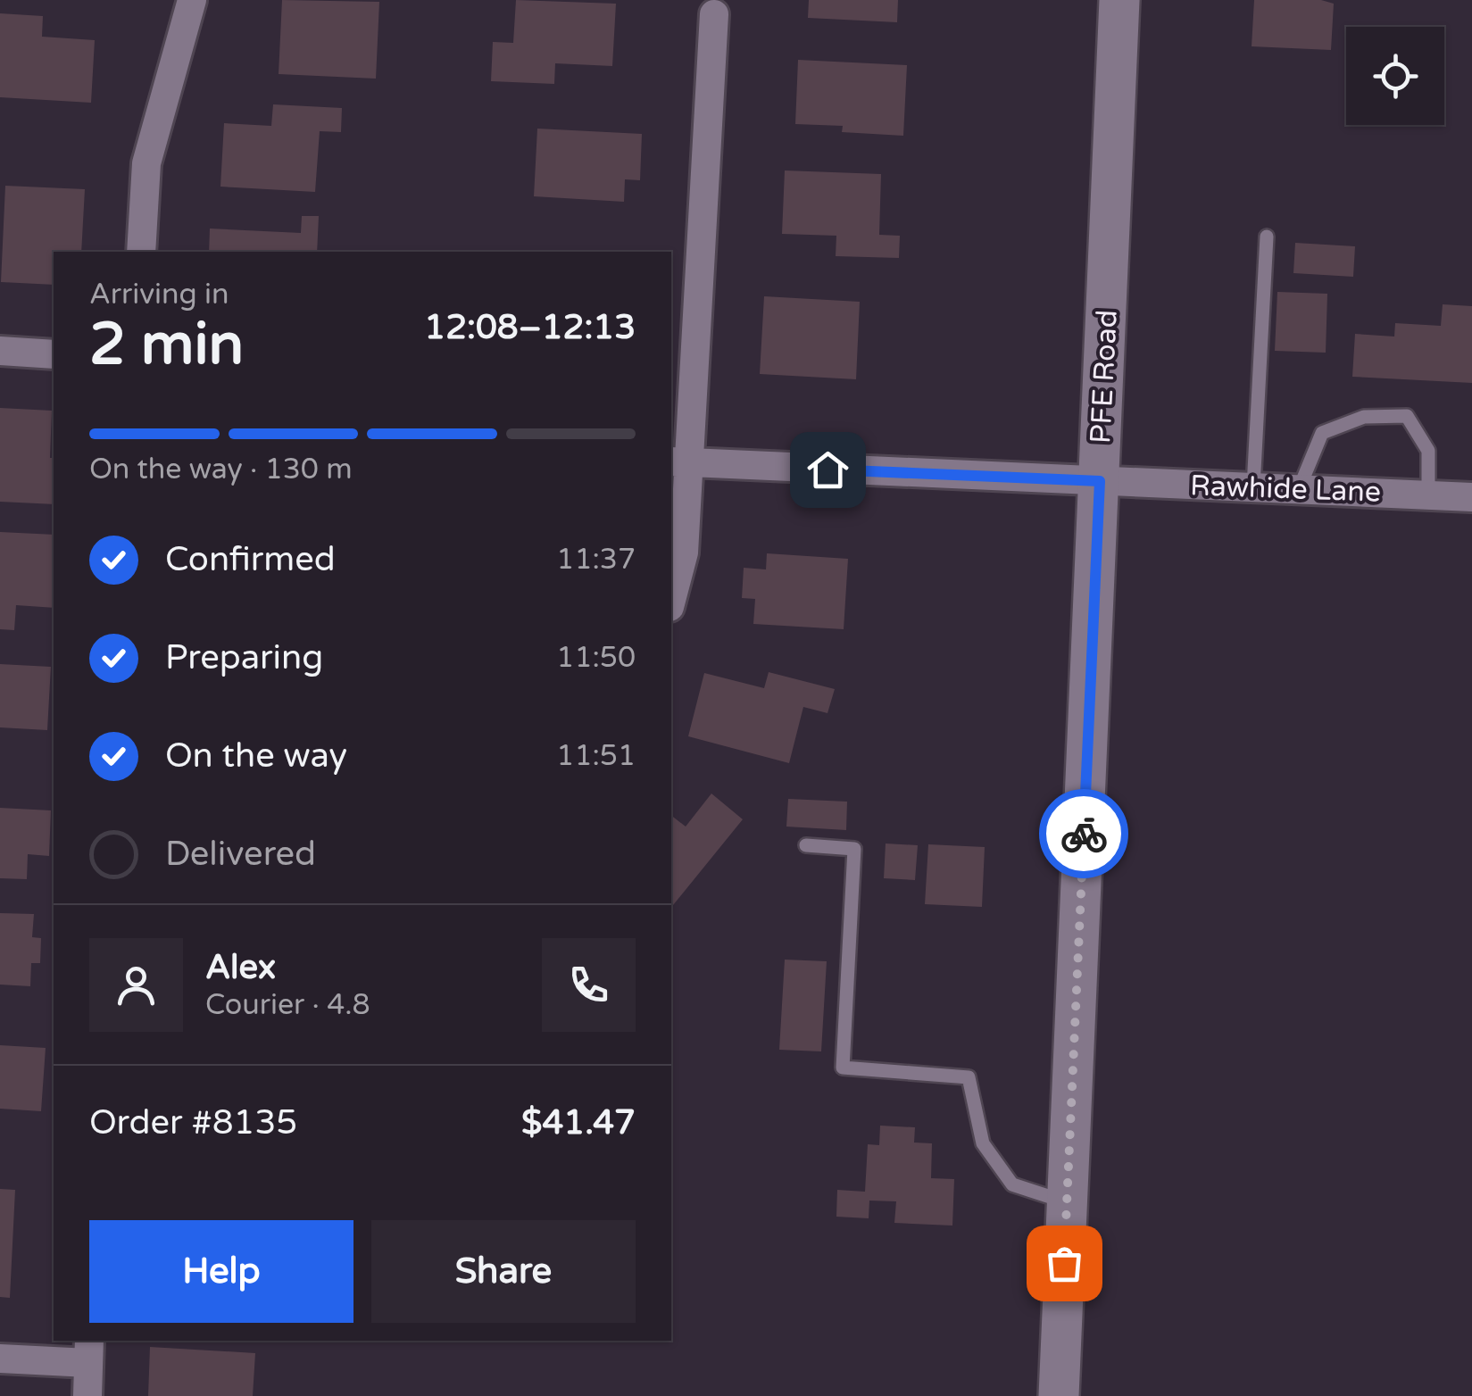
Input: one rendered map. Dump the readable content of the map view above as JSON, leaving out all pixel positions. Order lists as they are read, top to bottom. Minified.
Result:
{"streets":{"main road":["PFE Road"],"street":["Rawhide Lane"]},"crossings":[["PFE Road","Rawhide Lane"]],"page":{"heading":["2 min","Arriving in","12:08–12:13"],"panel":["Alex","Courier · 4.8","Order #8135","$41.47"],"bar":"On the way · 130 m","list":[["Confirmed","11:37"],["Preparing","11:50"],["On the way","11:51"],"Delivered"],"buttons":["Help","Share"]}}
